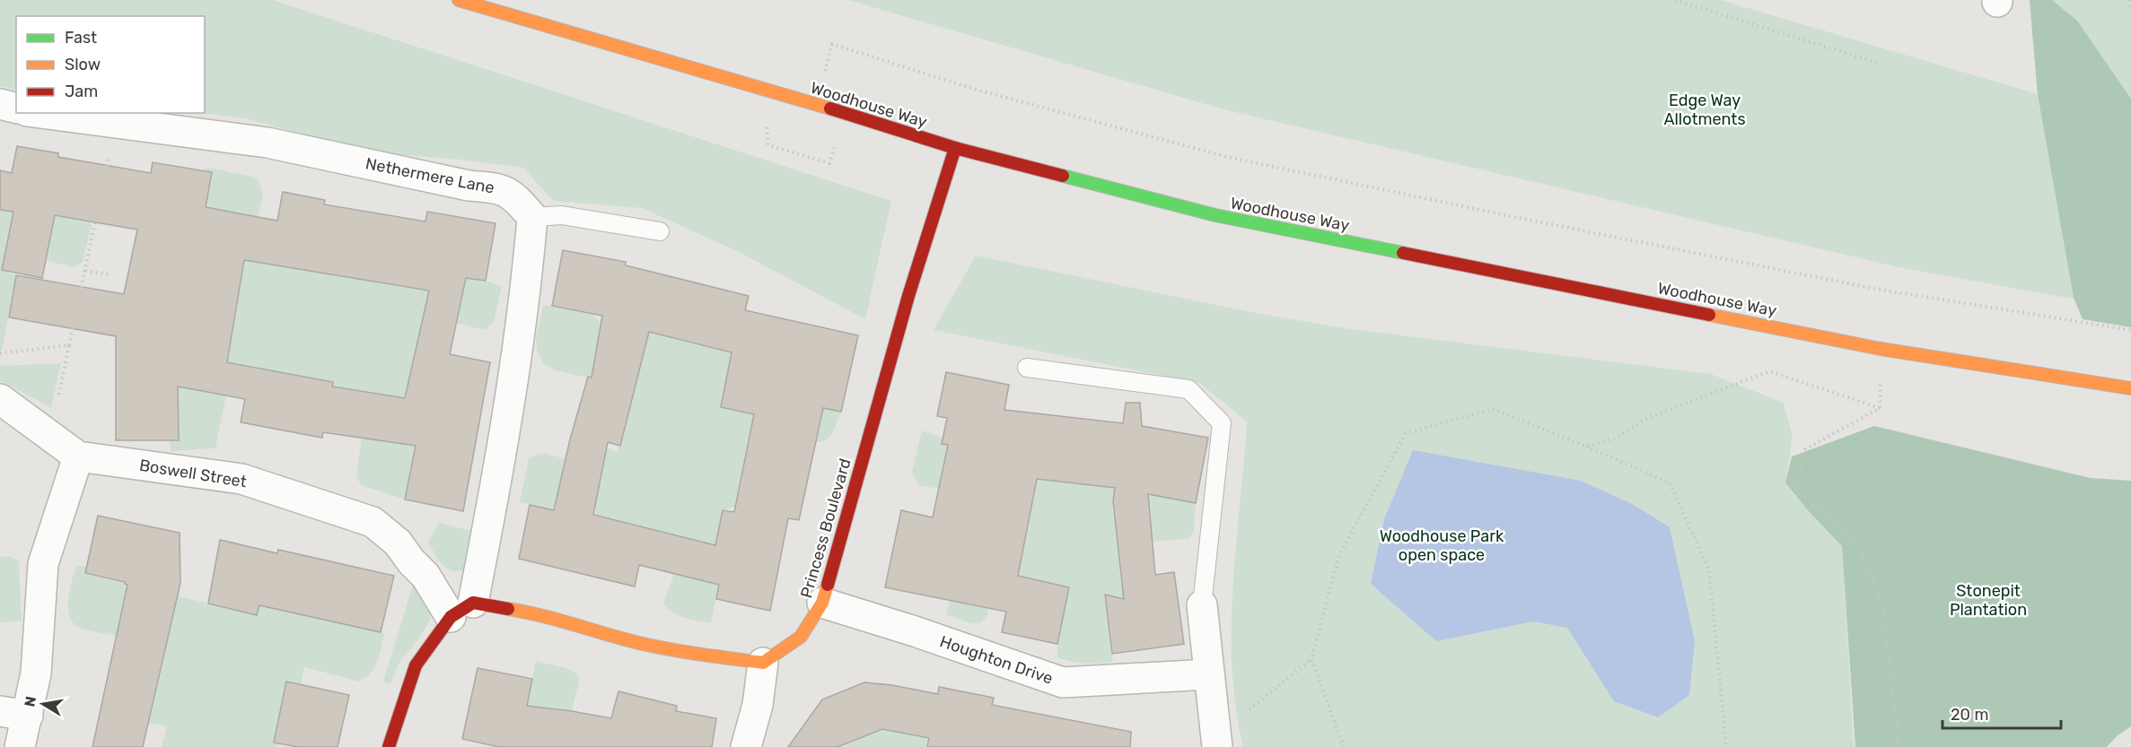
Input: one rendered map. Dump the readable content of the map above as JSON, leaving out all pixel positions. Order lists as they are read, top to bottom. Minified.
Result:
{"streets":{"main road":["Woodhouse Way","Princess Boulevard"],"street":["Nethermere Lane","Boswell Street","Houghton Drive"]},"crossings":[["Woodhouse Way","Princess Boulevard"],["Princess Boulevard","Houghton Drive"]],"parks":["Edge Way Allotments","Woodhouse Park open space","Stonepit Plantation"],"legend":["Fast","Slow","Jam"],"scale_bar":"20 m","north":"left"}
